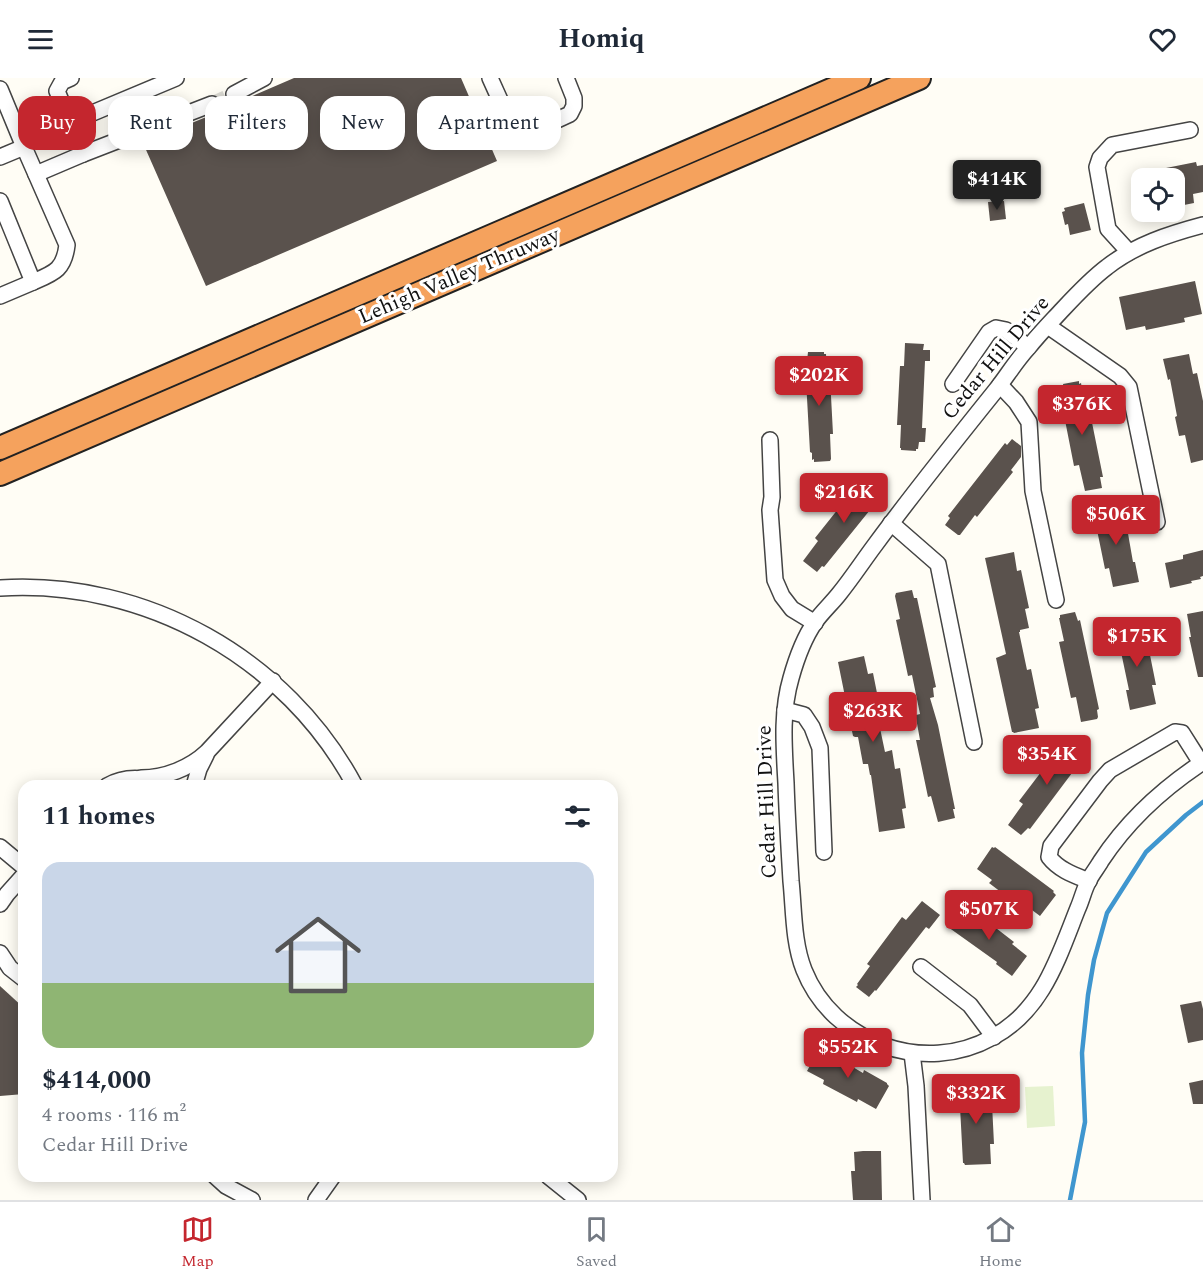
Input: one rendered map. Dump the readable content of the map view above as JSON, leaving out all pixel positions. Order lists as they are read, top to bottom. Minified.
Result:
{"streets":{"highway":["Lehigh Valley Thruway"],"street":["Cedar Hill Drive"]},"page":{"header":"Homiq","chip":["Buy","Rent","Filters","New","Apartment"],"price":["$414K","$202K","$376K","$216K","$506K","$175K","$263K","$354K","$507K","$552K","$332K"],"heading":"11 homes","list":[{"name":"$414,000","note":"4 rooms · 116 m² · Cedar Hill Drive"}],"tabs":["Map","Saved","Home"]}}
